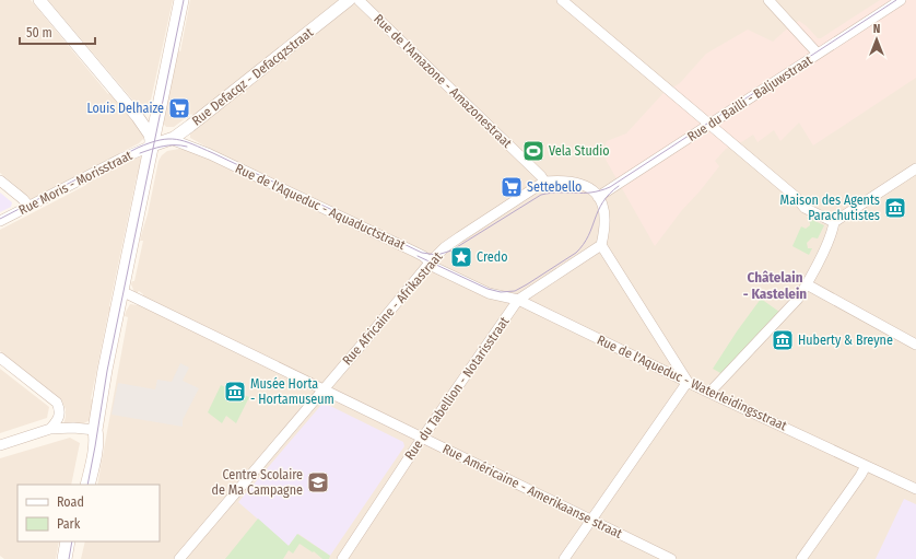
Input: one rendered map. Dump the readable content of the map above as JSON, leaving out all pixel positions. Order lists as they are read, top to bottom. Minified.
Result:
{"streets":{"street":["Rue Defacqz - Defacqzstraat","Rue de l'Amazone - Amazonestraat","Rue du Bailli - Baljuwstraat","Rue Moris - Morisstraat","Rue de l'Aqueduc - Aquaductstraat","Rue Africaine - Afrikastraat","Rue de l'Aqueduc - Waterleidingsstraat","Rue du Tabellion - Notarisstraat","Rue Américaine - Amerikaanse straat"]},"crossings":[["Rue Defacqz - Defacqzstraat","Rue Moris - Morisstraat"],["Rue Defacqz - Defacqzstraat","Rue de l'Aqueduc - Aquaductstraat"],["Rue de l'Amazone - Amazonestraat","Rue Africaine - Afrikastraat"],["Rue de l'Aqueduc - Aquaductstraat","Rue Africaine - Afrikastraat"],["Rue de l'Aqueduc - Aquaductstraat","Rue de l'Aqueduc - Waterleidingsstraat"],["Rue Africaine - Afrikastraat","Rue Américaine - Amerikaanse straat"],["Rue de l'Aqueduc - Waterleidingsstraat","Rue du Tabellion - Notarisstraat"],["Rue du Tabellion - Notarisstraat","Rue Américaine - Amerikaanse straat"]],"districts":["Châtelain - Kastelein"],"places":{"supermarket":["Louis Delhaize","Settebello"],"sports":["Vela Studio"],"museum":["Maison des Agents Parachutistes","Huberty & Breyne","Musée Horta - Hortamuseum"],"place":["Credo"],"school or university":["Centre Scolaire de Ma Campagne"]},"legend":["Road","Park"],"scale_bar":"50 m","north":"top"}
